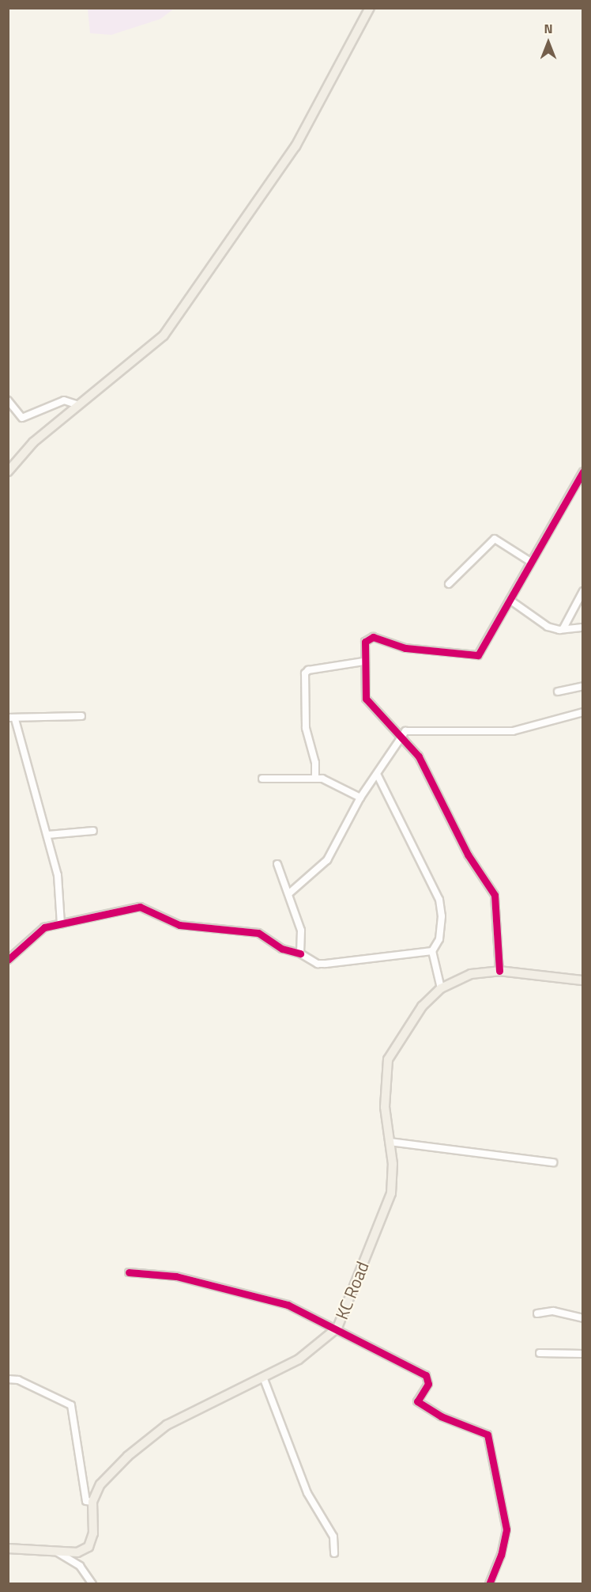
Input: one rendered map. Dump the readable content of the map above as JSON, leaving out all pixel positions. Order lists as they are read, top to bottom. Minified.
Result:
{"streets":{"main road":["KC Road"]},"north":"top"}
